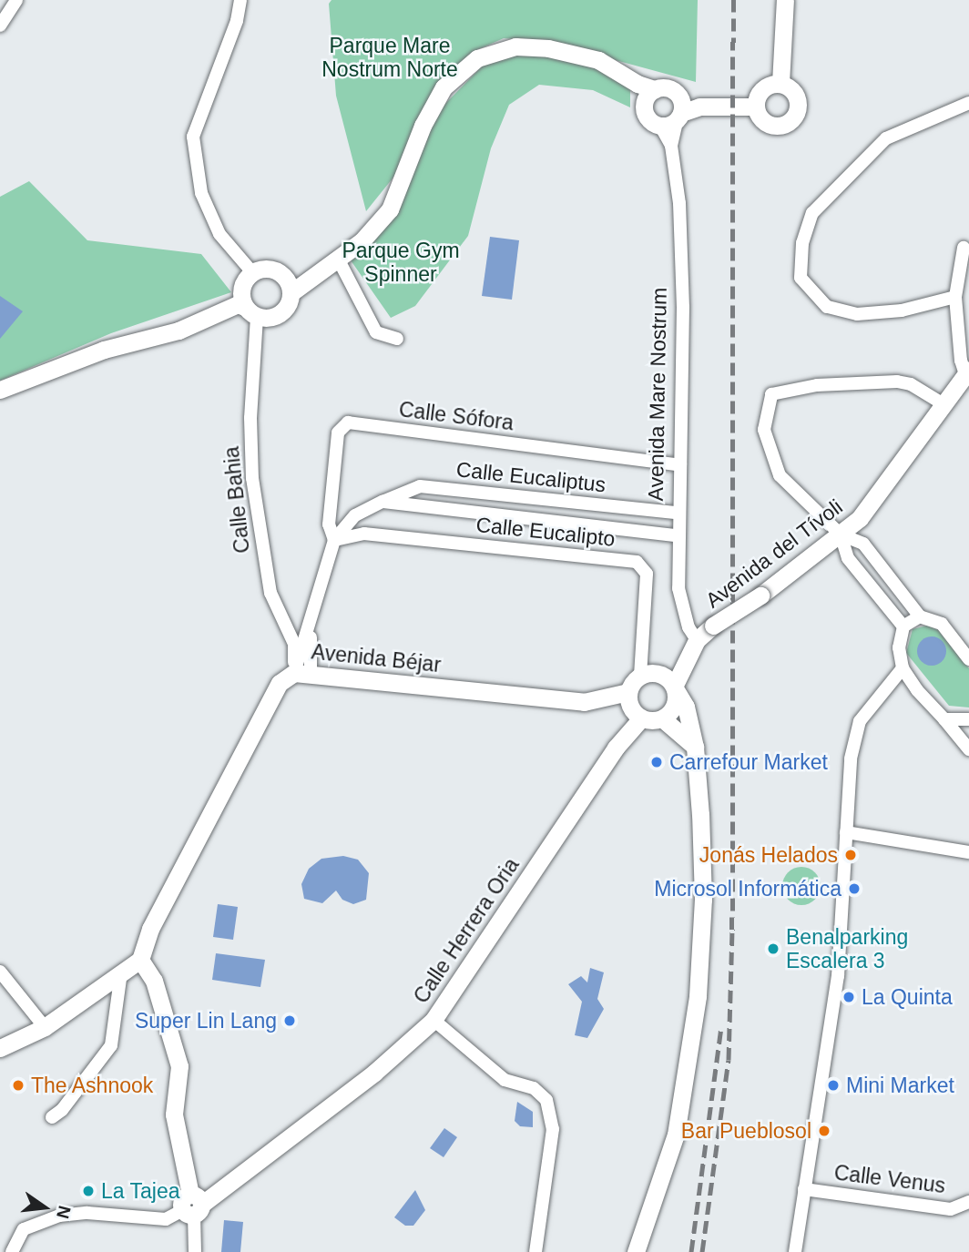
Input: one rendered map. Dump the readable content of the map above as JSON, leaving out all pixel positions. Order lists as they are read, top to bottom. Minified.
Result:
{"streets":{"street":["Avenida Mare Nostrum","Calle Sófora","Calle Eucaliptus","Calle Bahia","Calle Eucalipto","Avenida del Tívoli","Avenida Béjar","Calle Herrera Oria","Calle Venus"]},"crossings":[["Avenida Mare Nostrum","Calle Sófora"],["Avenida Mare Nostrum","Calle Eucaliptus"],["Avenida Mare Nostrum","Calle Eucalipto"],["Avenida Mare Nostrum","Avenida del Tívoli"],["Calle Sófora","Calle Eucalipto"],["Calle Eucaliptus","Calle Eucalipto"],["Calle Bahia","Avenida Béjar"],["Calle Eucalipto","Avenida del Tívoli"],["Calle Eucalipto","Avenida Béjar"],["Calle Eucalipto","Calle Herrera Oria"],["Avenida del Tívoli","Avenida Béjar"],["Avenida del Tívoli","Calle Herrera Oria"],["Avenida Béjar","Calle Herrera Oria"]],"parks":["Parque Mare Nostrum Norte","Parque Gym Spinner"],"places":["Carrefour Market","Jonás Helados","Microsol Informática","Benalparking Escalera 3","La Quinta","Super Lin Lang","The Ashnook","Mini Market","Bar Pueblosol","La Tajea"],"north":"right"}
